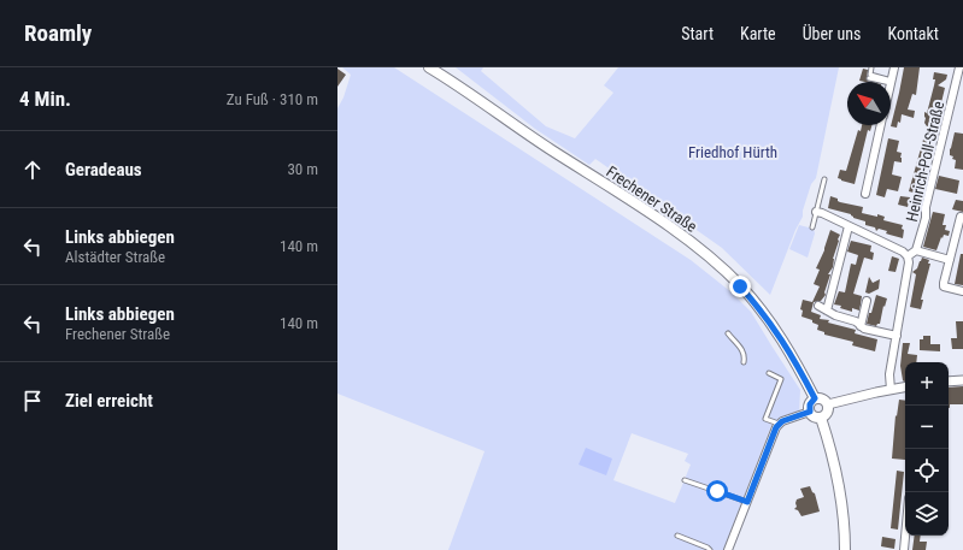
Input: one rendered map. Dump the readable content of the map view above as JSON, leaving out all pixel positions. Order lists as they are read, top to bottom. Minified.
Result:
{"streets":{"main road":["Frechener Straße"],"street":["Heinrich-Poll-Straße"]},"parks":["Friedhof Hürth"],"north":"top left","page":{"header":"Roamly","nav":["Start","Karte","Über uns","Kontakt"],"heading":["4 Min.","Zu Fuß · 310 m"],"list":[["Geradeaus","30 m"],["Links abbiegen","Alstädter Straße","140 m"],["Links abbiegen","Frechener Straße","140 m"],"Ziel erreicht"],"map_buttons":["+","−"]}}
